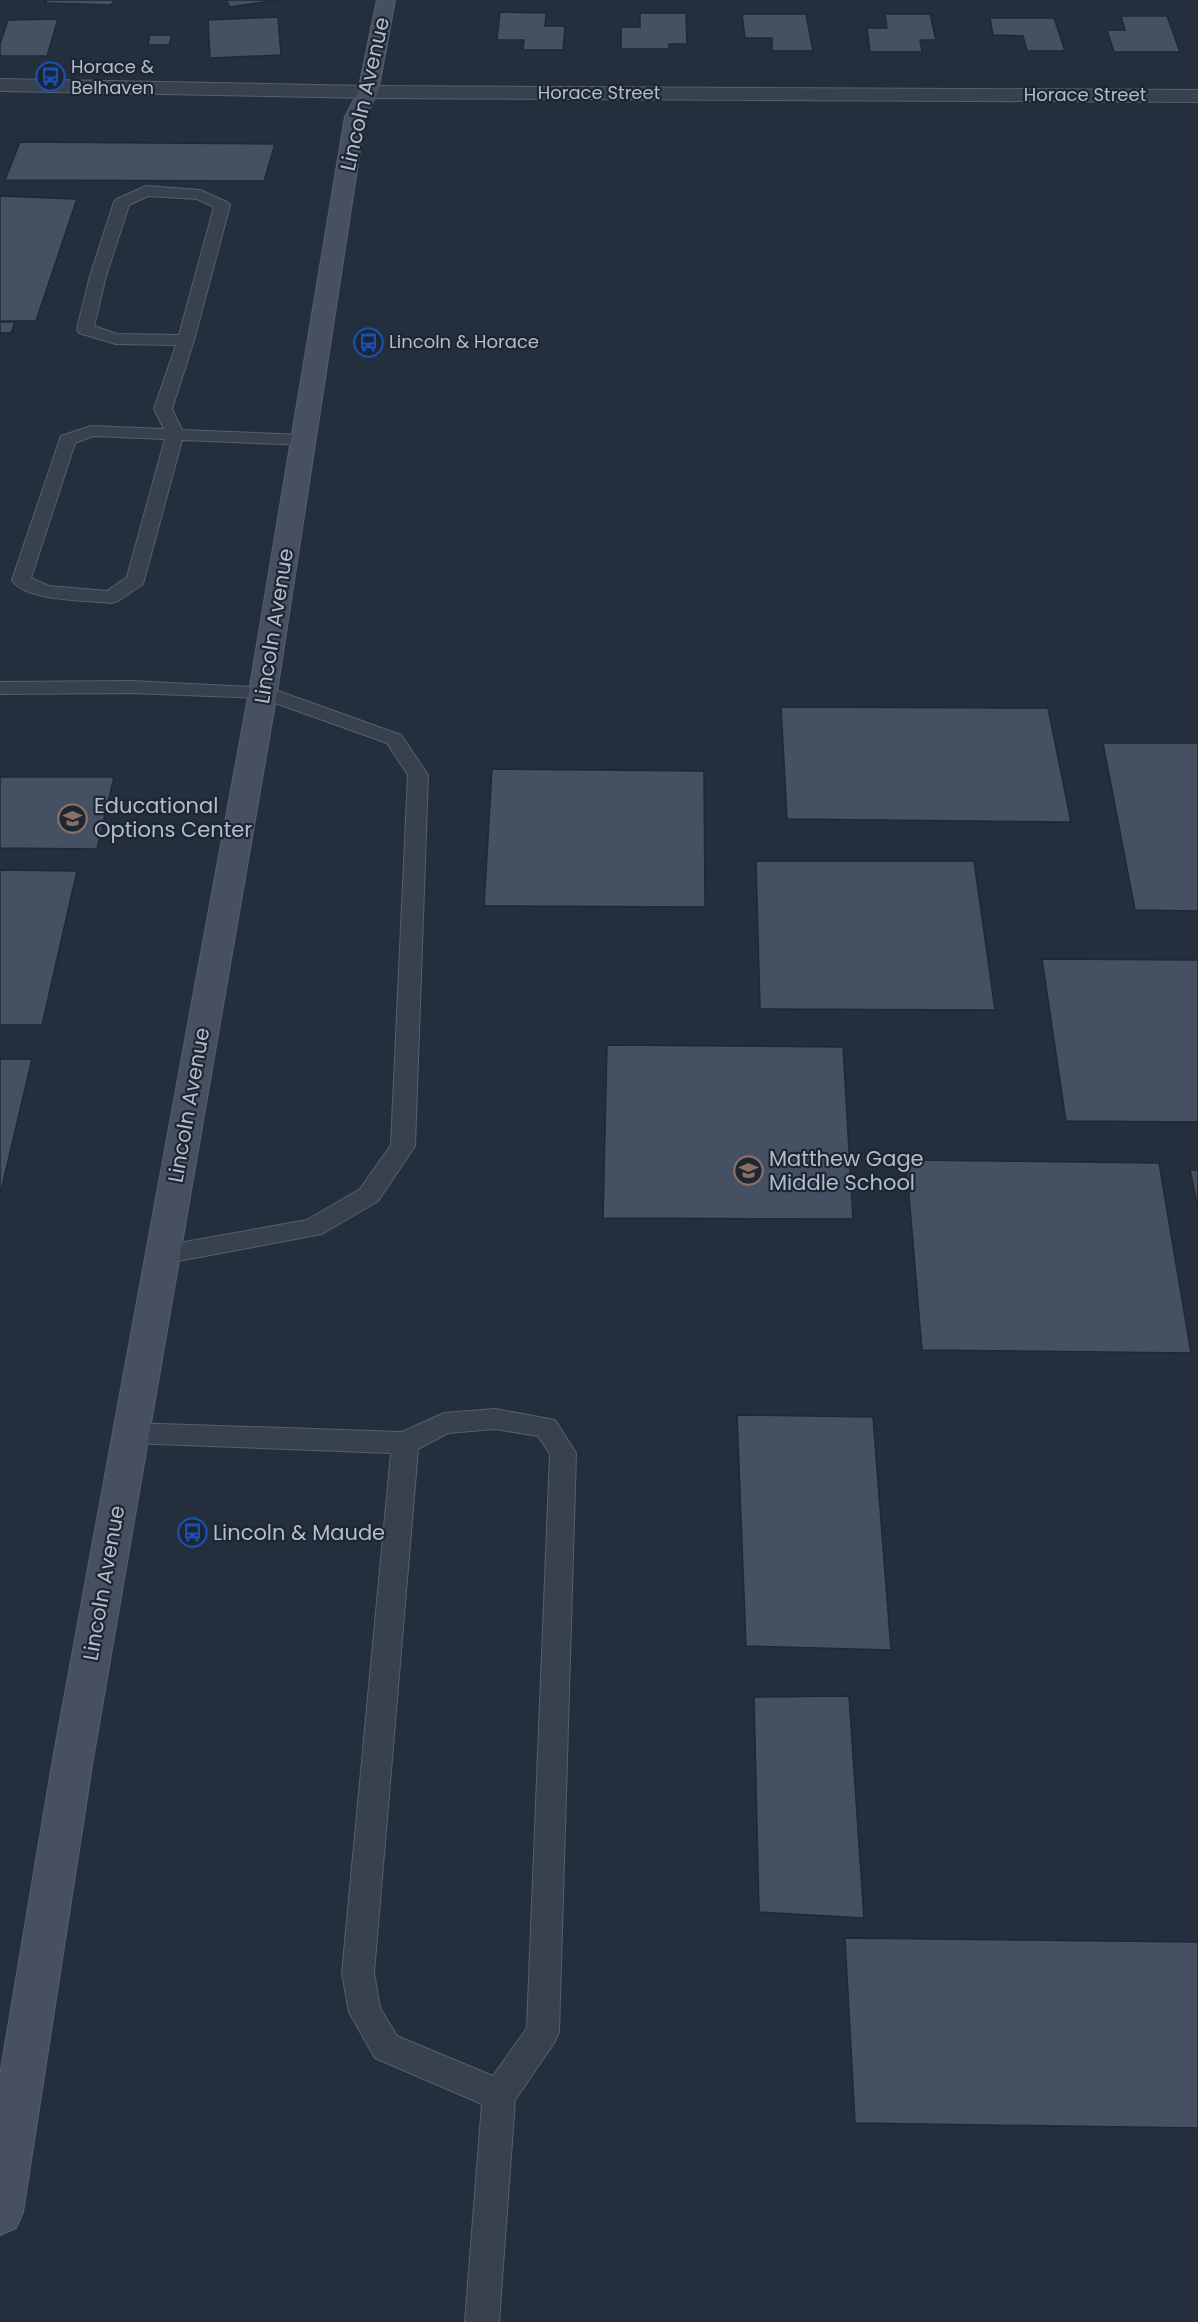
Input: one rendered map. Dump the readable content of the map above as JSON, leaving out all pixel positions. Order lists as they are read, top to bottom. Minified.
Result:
{"streets":{"street":["Horace Street","Lincoln Avenue"]},"crossings":[["Horace Street","Lincoln Avenue"]],"places":{"bus stop":["Horace & Belhaven","Lincoln & Horace","Lincoln & Maude"],"school or university":["Educational Options Center","Matthew Gage Middle School"]}}
